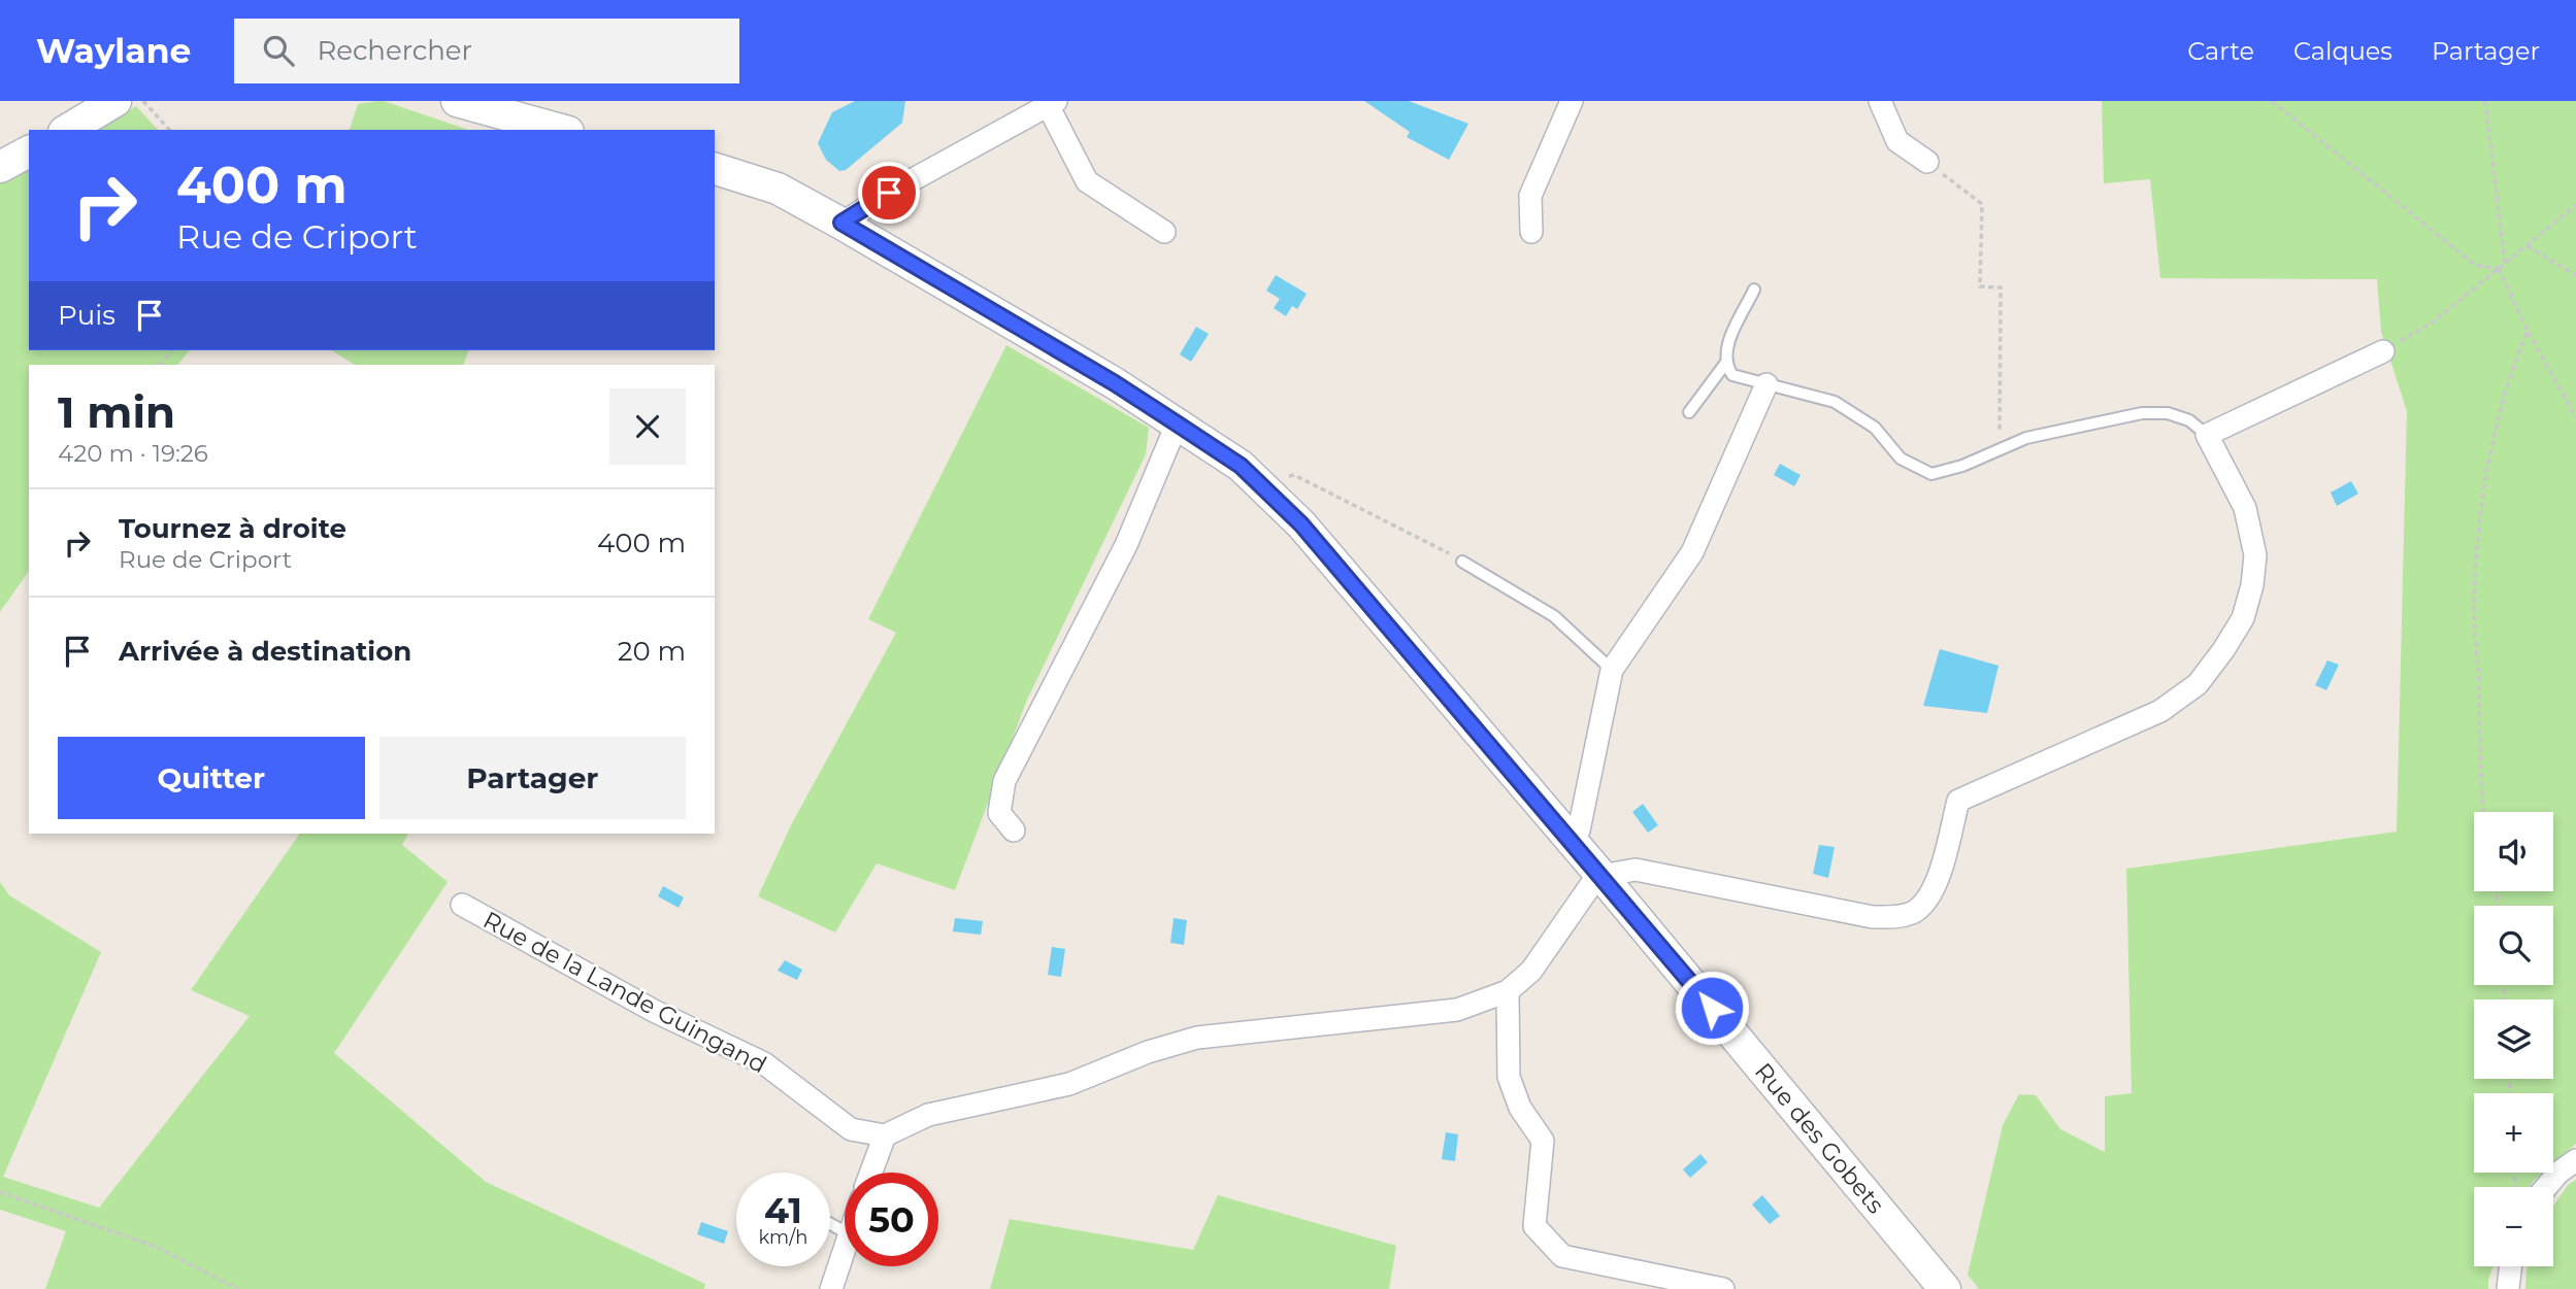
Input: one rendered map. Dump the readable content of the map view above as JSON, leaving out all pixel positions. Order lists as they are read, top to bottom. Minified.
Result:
{"streets":{"main road":["Rue des Gobets"],"street":["Rue de la Lande Guingand"]},"page":{"header":"Waylane","search":"Rechercher","nav":["Carte","Calques","Partager"],"turn":["400 m","Rue de Criport"],"then":"Puis","heading":["1 min","420 m · 19:26"],"list":[{"name":"Tournez à droite","note":"Rue de Criport","value":"400 m"},{"name":"Arrivée à destination","value":"20 m"}],"buttons":["Quitter","Partager"],"map_buttons":["+","−"],"speed":"41 km/h","limit":"50"}}
